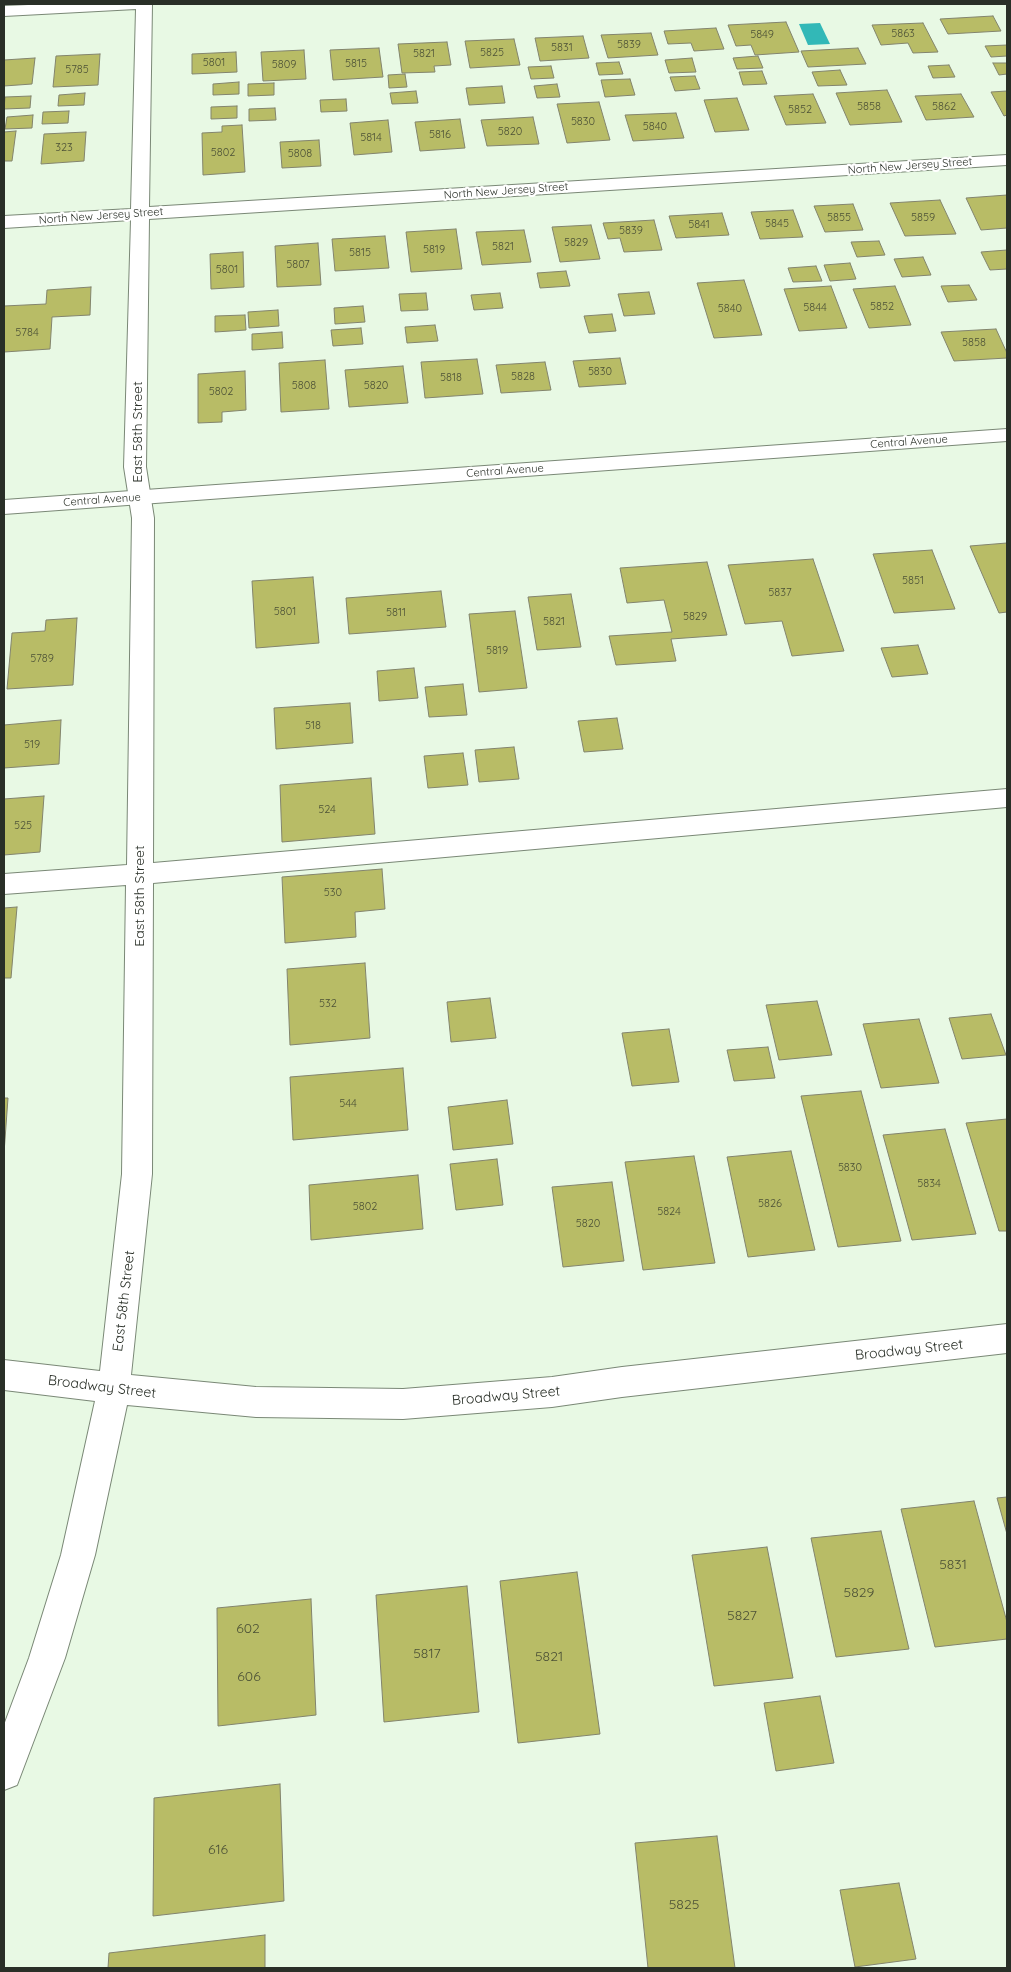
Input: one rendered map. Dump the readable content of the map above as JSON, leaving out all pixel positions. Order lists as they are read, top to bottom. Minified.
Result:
{"streets":{"street":["North New Jersey Street","East 58th Street","Central Avenue","Broadway Street"]},"crossings":[["North New Jersey Street","East 58th Street"],["East 58th Street","Central Avenue"],["East 58th Street","Broadway Street"]],"house_numbers":["5863","5849","5839","5831","5825","5821","5801","5815","5809","5785","5858","5862","5852","5830","5840","5820","5816","5814","323","5802","5808","5855","5859","5845","5841","5839","5829","5821","5819","5815","5807","5801","5852","5844","5840","5784","5858","5830","5828","5818","5808","5820","5802","5851","5837","5801","5811","5829","5821","5819","5789","518","519","524","525","530","532","544","5830","5834","5826","5802","5824","5820","5831","5829","5827","602","5817","5821","606","616","5825"]}
